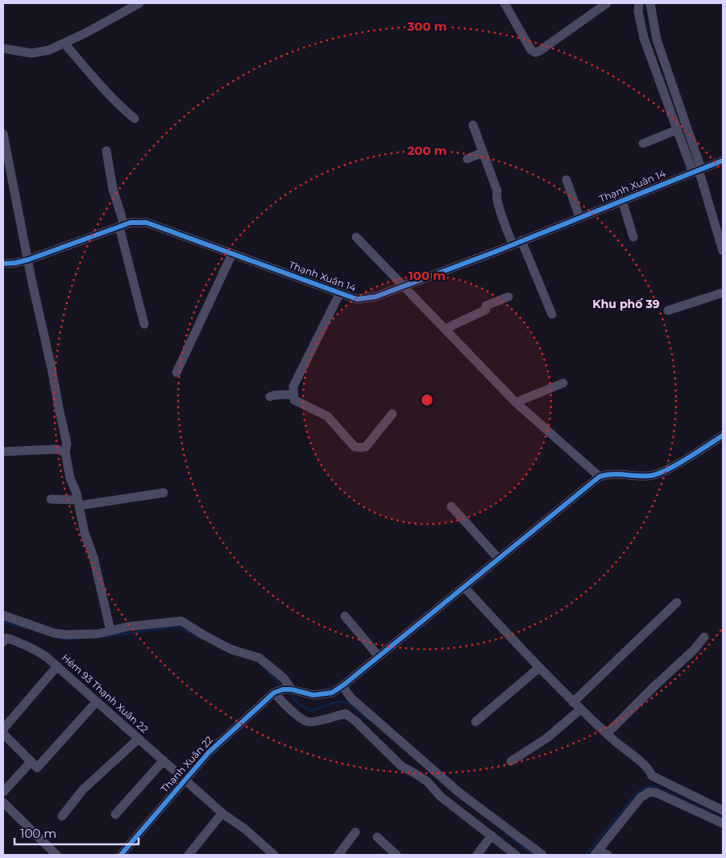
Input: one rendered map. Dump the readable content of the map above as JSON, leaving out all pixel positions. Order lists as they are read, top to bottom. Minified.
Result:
{"streets":{"street":["Thạnh Xuân 14","Hẻm 93 Thạnh Xuân 22","Thạnh Xuân 22"]},"crossings":[["Hẻm 93 Thạnh Xuân 22","Thạnh Xuân 22"]],"districts":["Khu phố 39"],"scale_bar":"100 m","rings":["300 m","200 m","100 m"]}
